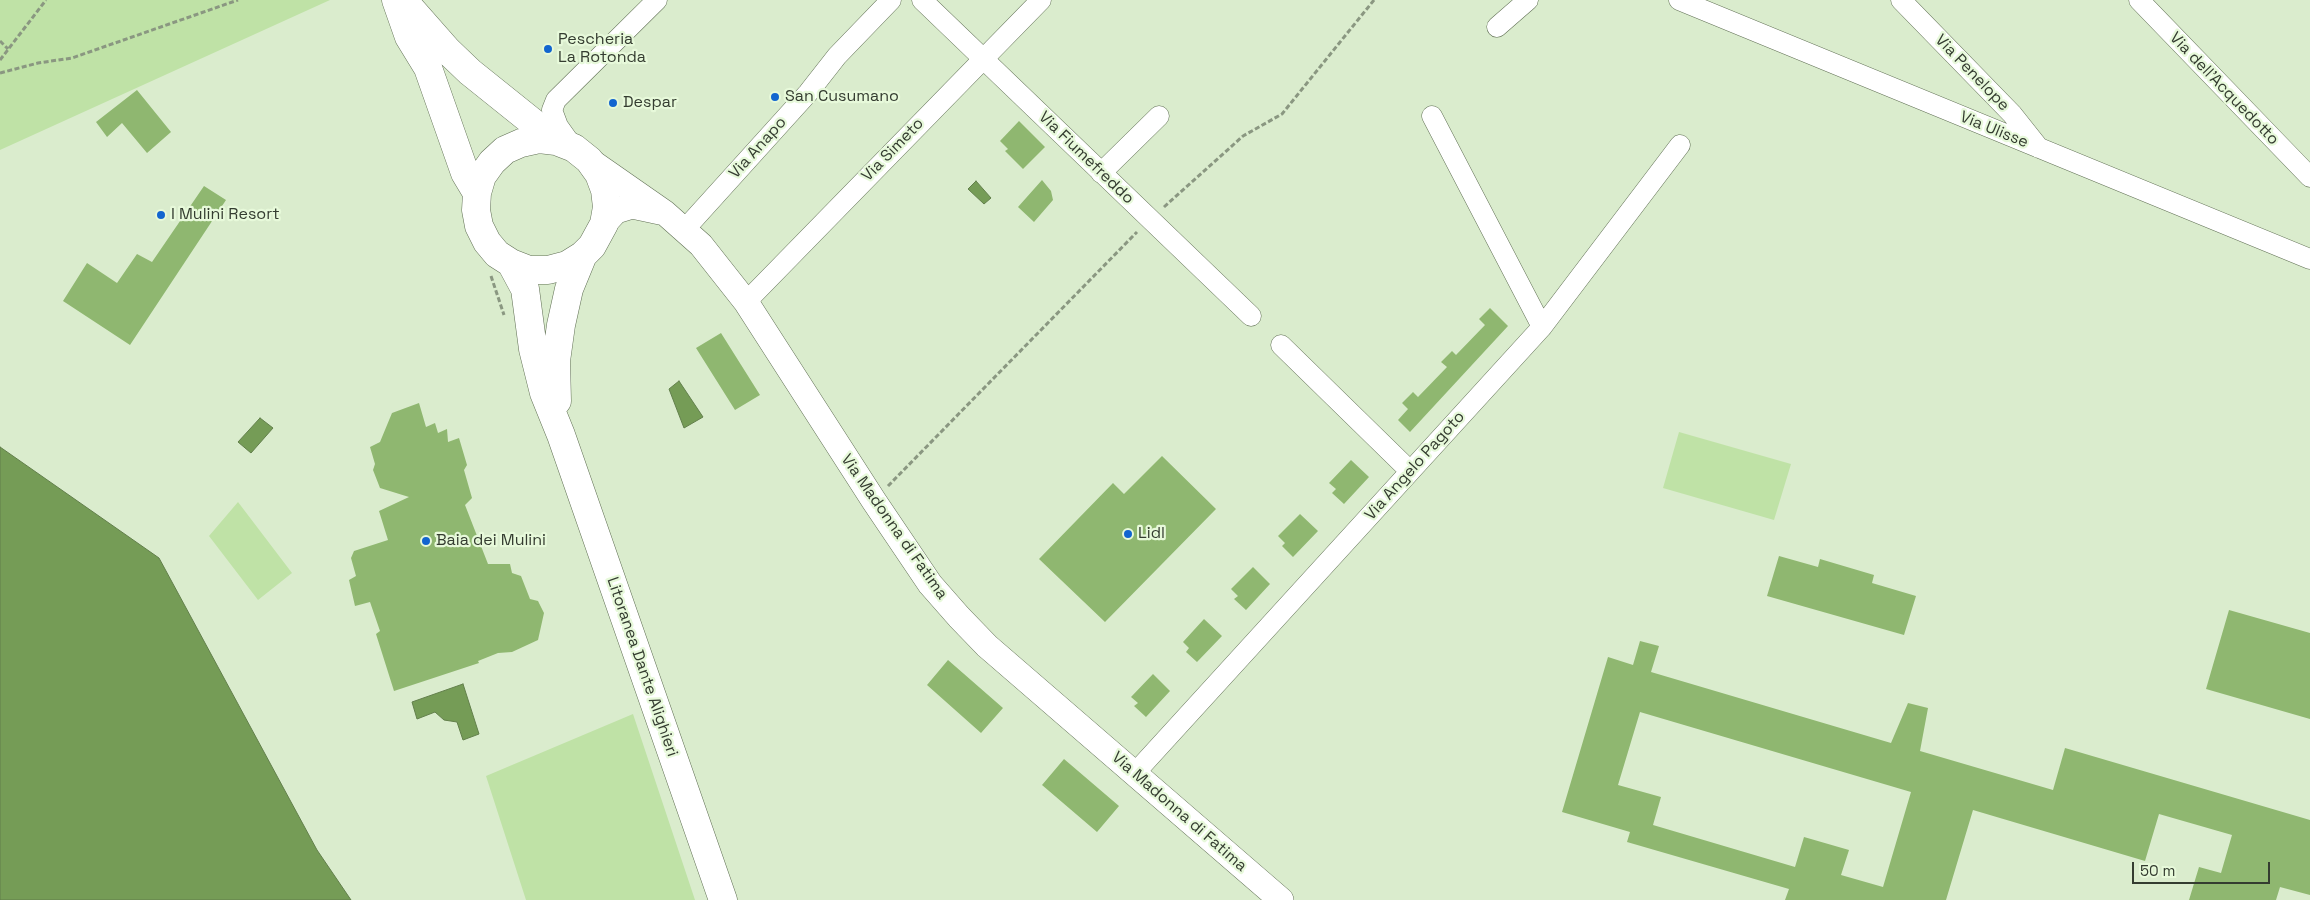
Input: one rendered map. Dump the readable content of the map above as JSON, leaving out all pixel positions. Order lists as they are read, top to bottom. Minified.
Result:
{"streets":{"main road":["Litoranea Dante Alighieri"],"street":["Via Penelope","Via dell'Acquedotto","Via Ulisse","Via Anapo","Via Simeto","Via Fiumefreddo","Via Angelo Pagoto","Via Madonna di Fatima"]},"crossings":[["Via Penelope","Via Ulisse"],["Via Anapo","Via Madonna di Fatima"],["Via Simeto","Via Fiumefreddo"],["Via Simeto","Via Madonna di Fatima"],["Via Angelo Pagoto","Via Madonna di Fatima"]],"places":["Pescheria La Rotonda","San Cusumano","Despar","I Mulini Resort","Lidl","Baia dei Mulini"],"scale_bar":"50 m"}
